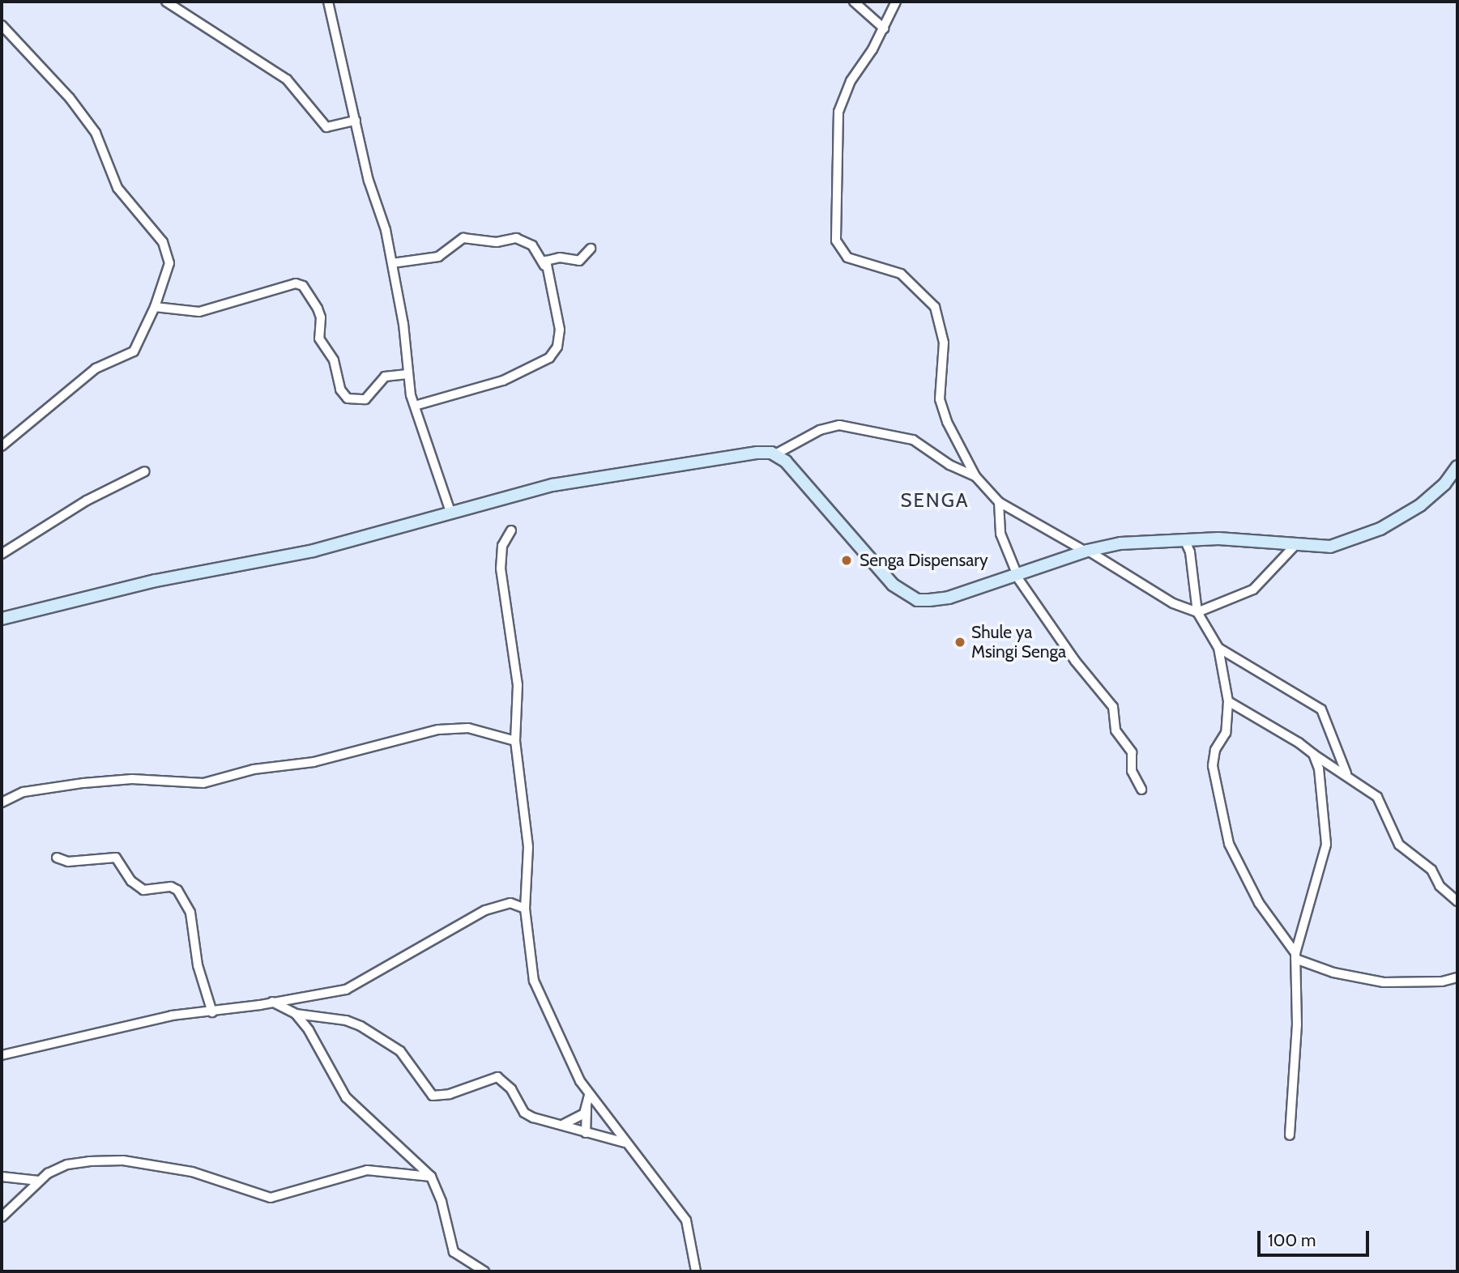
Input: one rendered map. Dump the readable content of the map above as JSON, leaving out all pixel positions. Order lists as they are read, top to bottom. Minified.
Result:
{"districts":["SENGA"],"places":["Senga Dispensary","Shule ya Msingi Senga"],"scale_bar":"100 m"}
